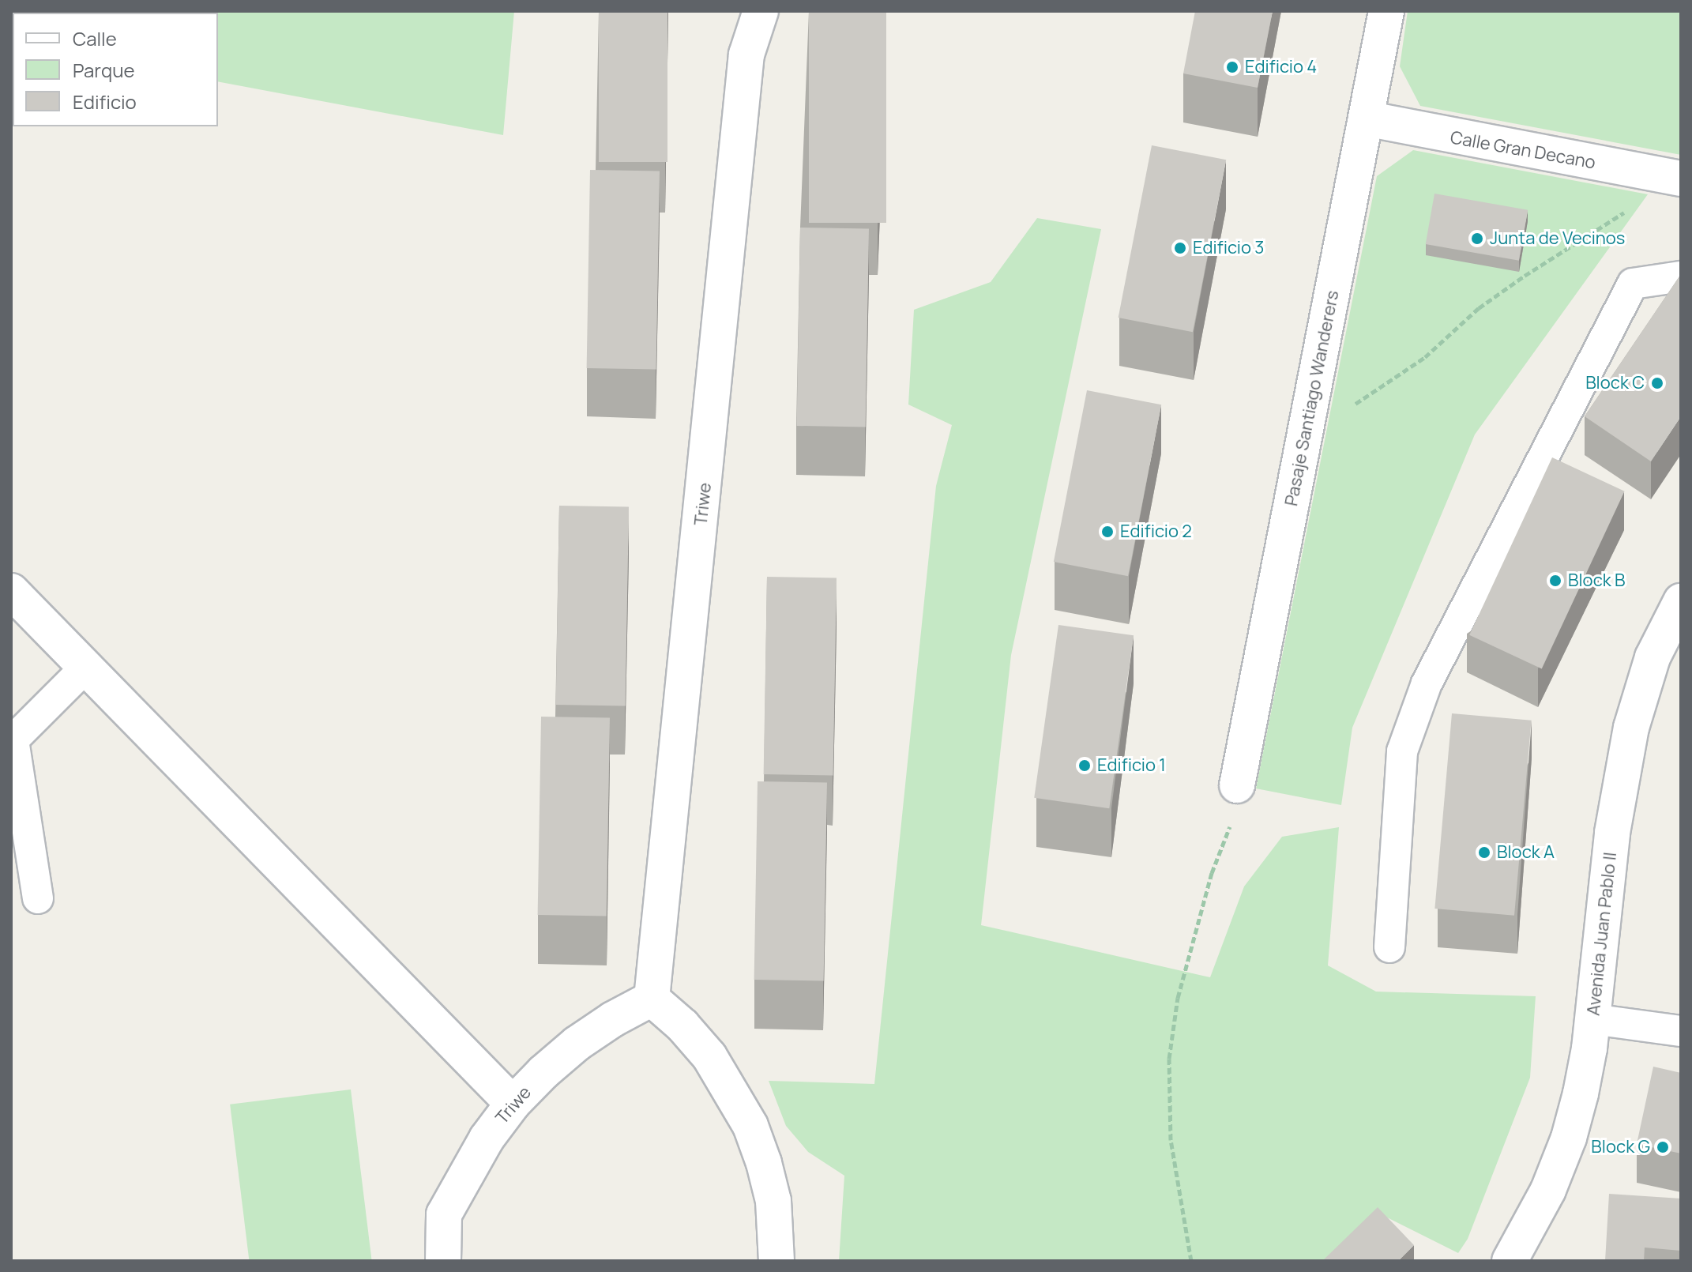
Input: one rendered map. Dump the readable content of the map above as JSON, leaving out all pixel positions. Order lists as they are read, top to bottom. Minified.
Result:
{"streets":{"street":["Calle Gran Decano","Pasaje Santiago Wanderers","Triwe","Avenida Juan Pablo II"]},"crossings":[["Calle Gran Decano","Pasaje Santiago Wanderers"]],"places":["Edificio 4","Junta de Vecinos","Edificio 3","Block C","Edificio 2","Block B","Edificio 1","Block A","Block G"],"legend":["Calle","Parque","Edificio"]}
